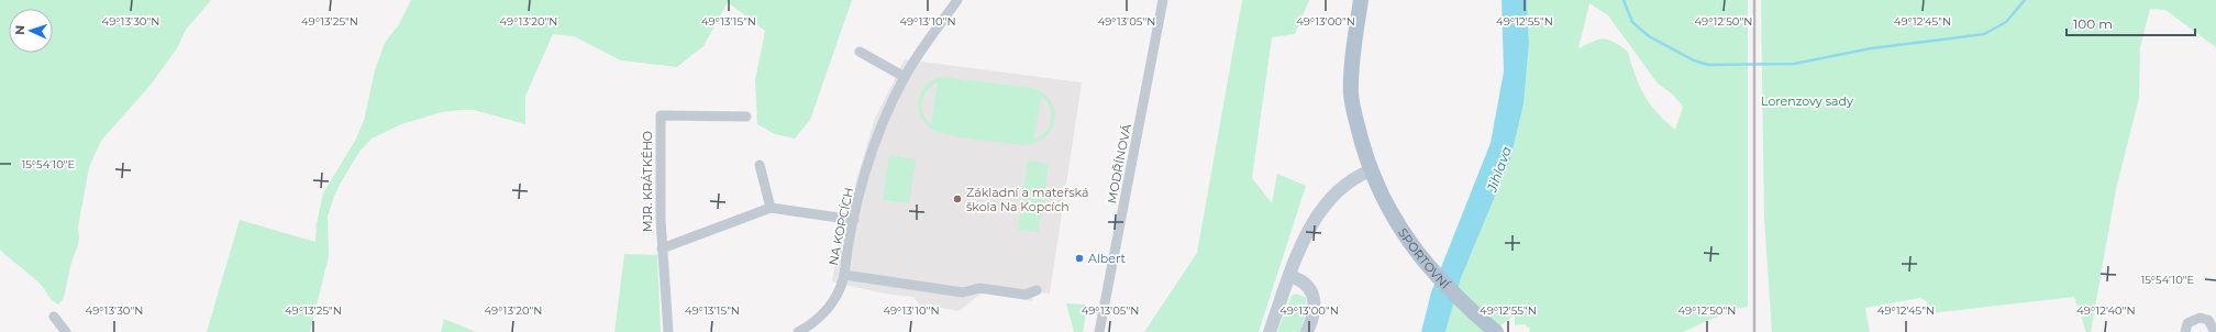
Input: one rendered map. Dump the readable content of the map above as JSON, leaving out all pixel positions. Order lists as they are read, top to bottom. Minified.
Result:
{"streets":{"main road":["SPORTOVNÍ"],"street":["MODŘÍNOVÁ","MJR. KRÁTKÉHO","NA KOPCÍCH"]},"water":["Jihlava"],"parks":["Lorenzovy sady"],"places":["Základní a mateřská škola Na Kopcích","Albert"],"scale_bar":"100 m","north":"left","coordinates":["49°13'30\"N","49°13'25\"N","49°13'20\"N","49°13'15\"N","49°13'10\"N","49°13'05\"N","49°13'00\"N","49°12'55\"N","49°12'50\"N","49°12'45\"N","15°54'10\"E","49°12'40\"N"]}
